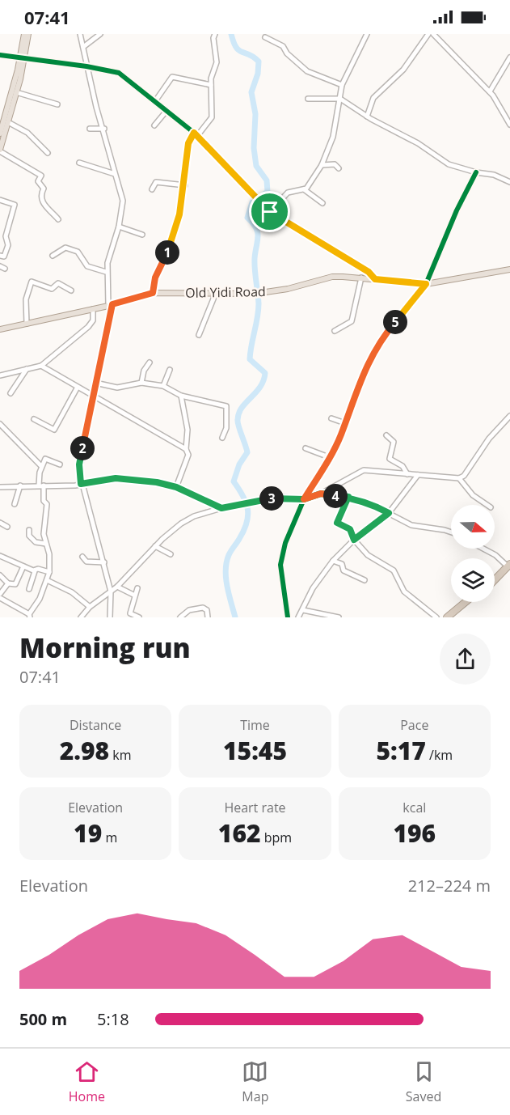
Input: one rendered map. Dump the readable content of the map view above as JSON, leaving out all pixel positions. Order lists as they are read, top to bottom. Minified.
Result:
{"streets":{"main road":["Old Yidi Road"]},"north":"right","page":{"status":"07:41","pins":["1","5","2","4","3"],"heading":["Morning run","07:41"],"stats":[["Distance","2.98 km"],["Time","15:45"],["Pace","5:17 /km"],["Elevation","19 m"],["Heart rate","162 bpm"],["kcal","196"]],"chart":["Elevation","212–224 m"],"list":[{"name":"500 m","note":"5:18"}],"tabs":["Home","Map","Saved"]}}
